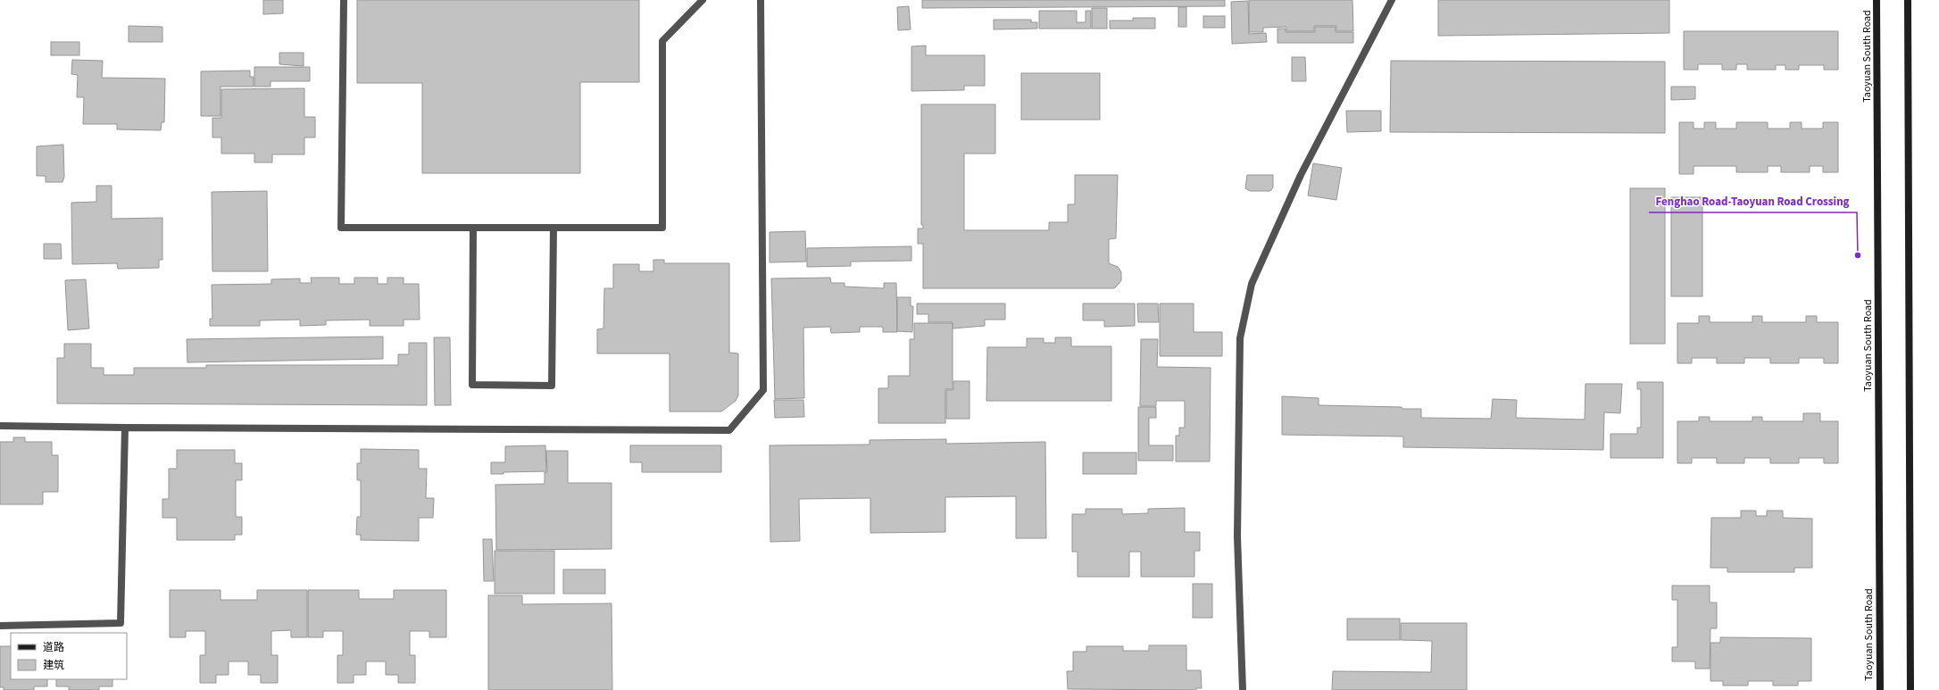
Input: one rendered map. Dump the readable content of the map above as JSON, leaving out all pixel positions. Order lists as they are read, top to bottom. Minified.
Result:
{"streets":{"main road":["Taoyuan South Road"]},"places":["Fenghao Road-Taoyuan Road Crossing"],"legend":["道路","建筑"]}
